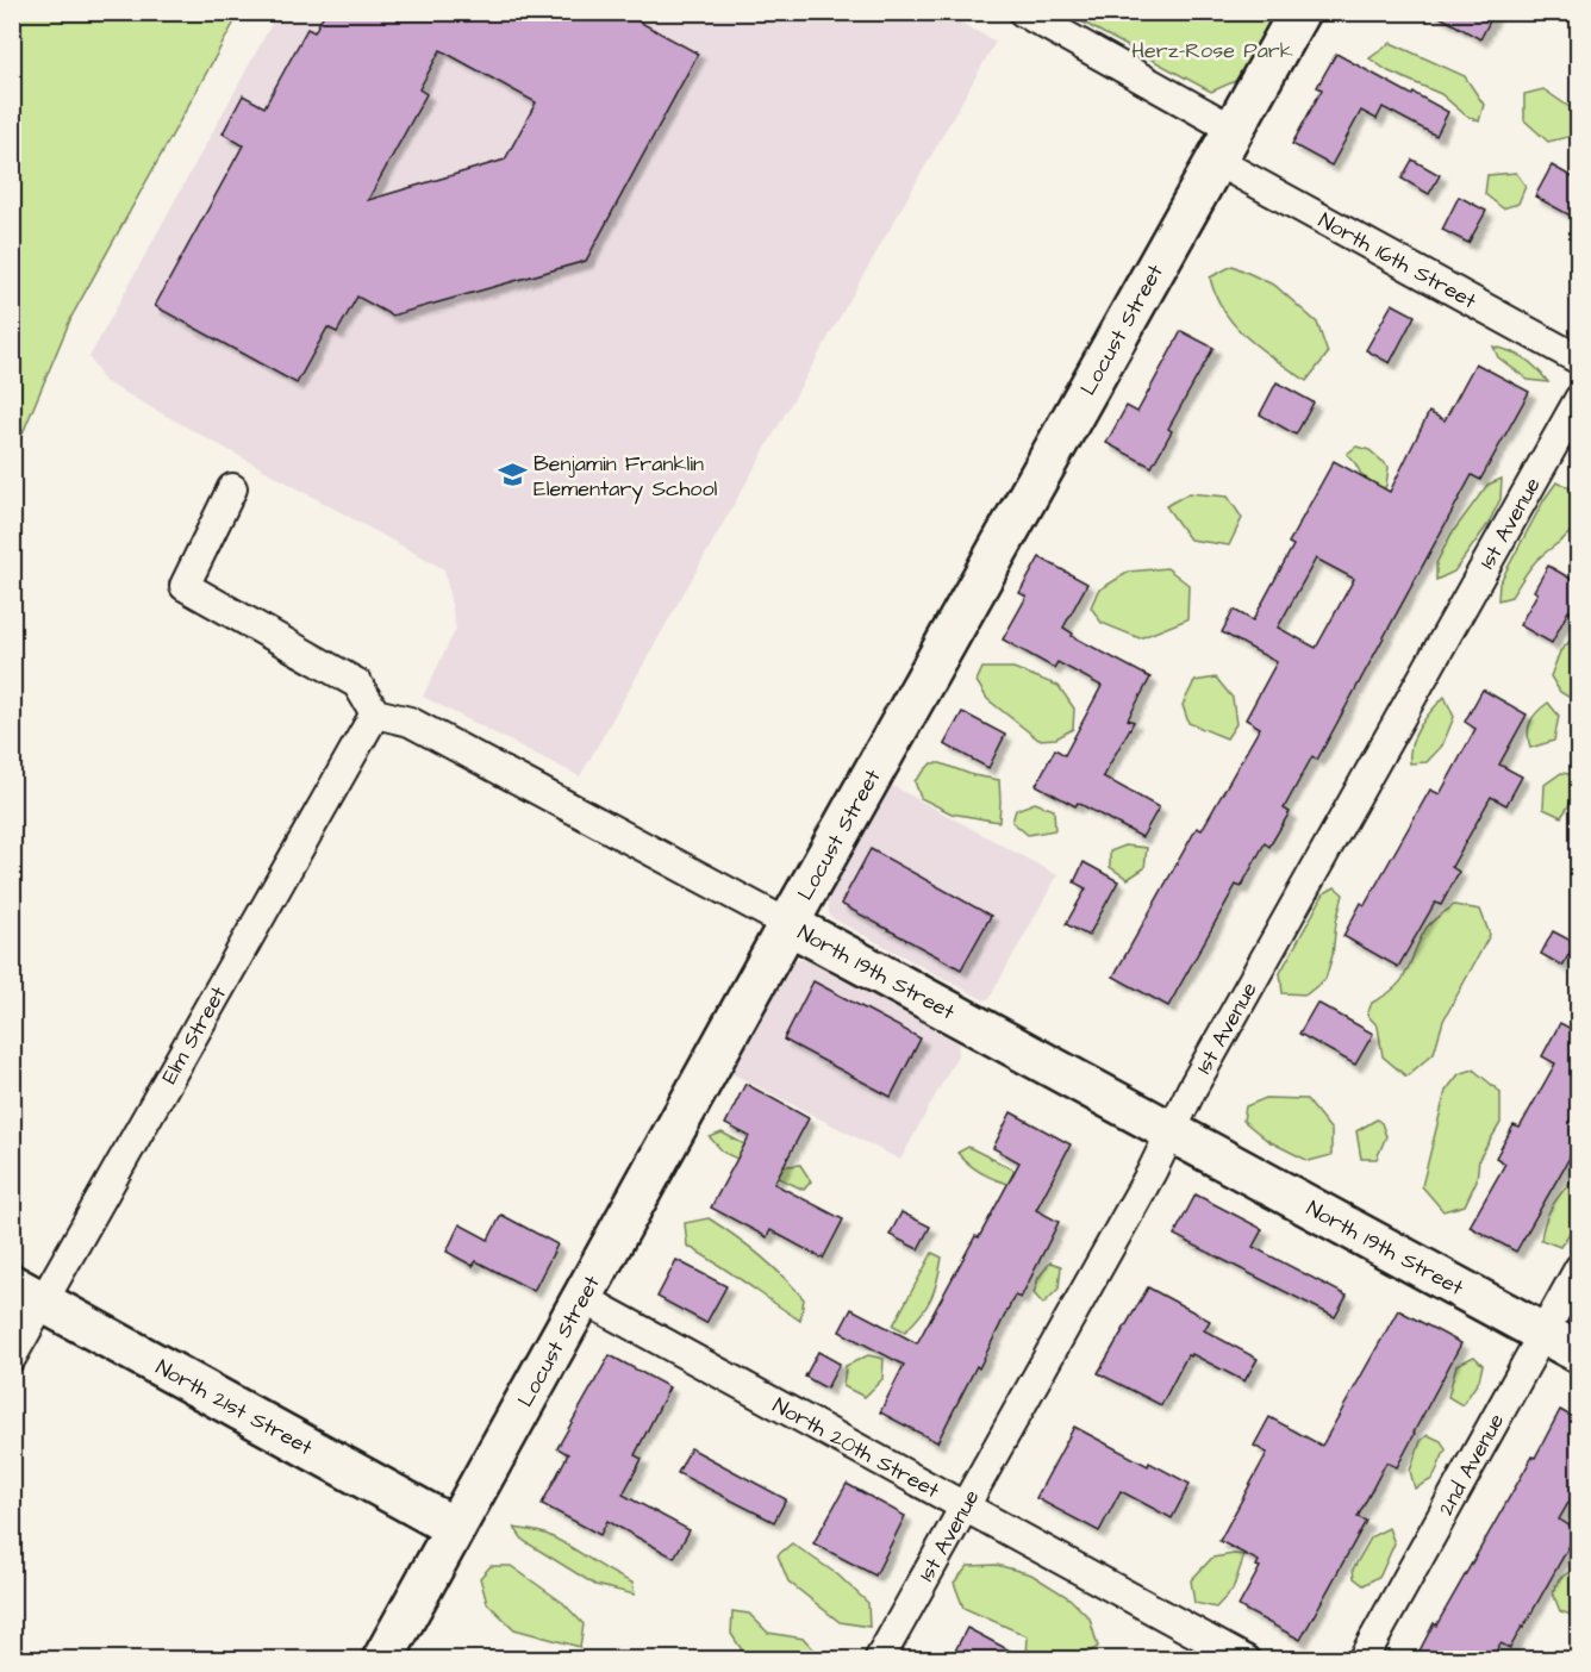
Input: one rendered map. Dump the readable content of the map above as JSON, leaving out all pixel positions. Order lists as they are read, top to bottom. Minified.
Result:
{"streets":{"street":["North 16th Street","Locust Street","1st Avenue","North 19th Street","Elm Street","North 21st Street","North 20th Street","2nd Avenue"]},"crossings":[["North 16th Street","Locust Street"],["Locust Street","North 19th Street"],["Locust Street","North 21st Street"],["Locust Street","North 20th Street"],["1st Avenue","North 19th Street"],["1st Avenue","North 20th Street"],["North 19th Street","Elm Street"],["North 19th Street","2nd Avenue"],["Elm Street","North 21st Street"]],"parks":["Herz-Rose Park"],"places":{"school or university":["Benjamin Franklin Elementary School"]}}
